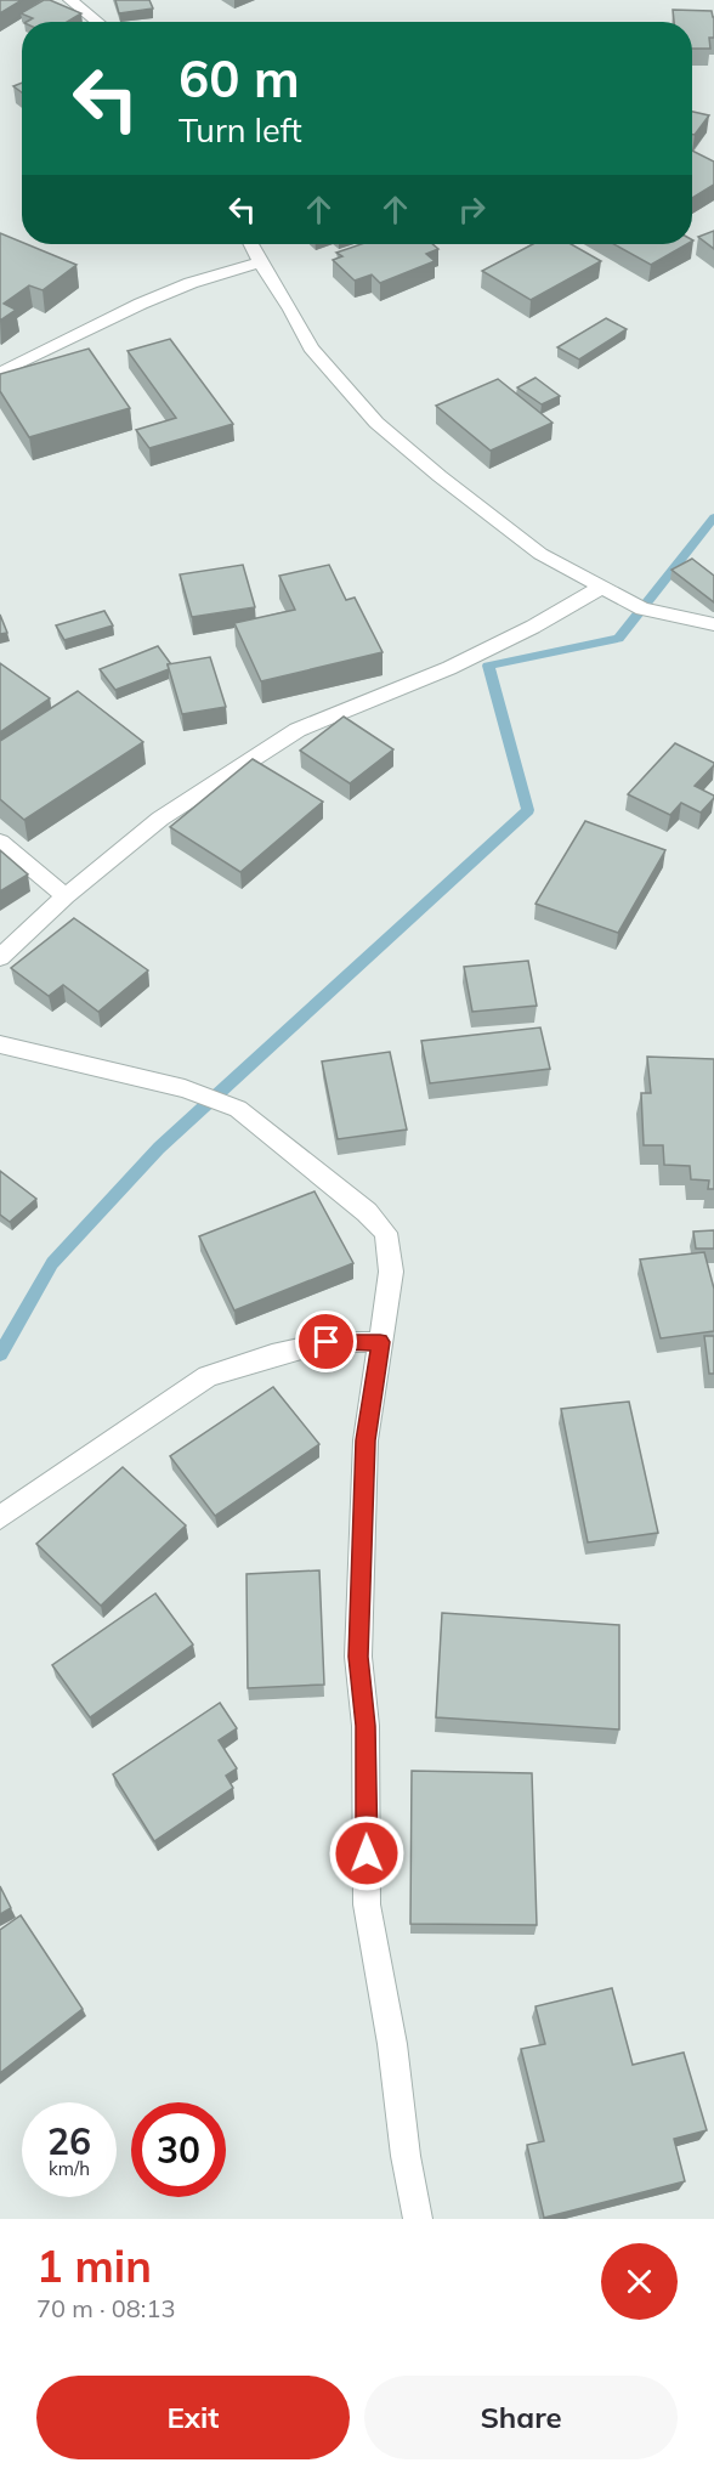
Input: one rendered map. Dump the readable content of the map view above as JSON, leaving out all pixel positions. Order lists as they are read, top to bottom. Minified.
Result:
{"page":{"turn":["60 m","Turn left"],"speed":"26 km/h","limit":"30","heading":["1 min","70 m · 08:13"],"buttons":["Exit","Share"]}}
